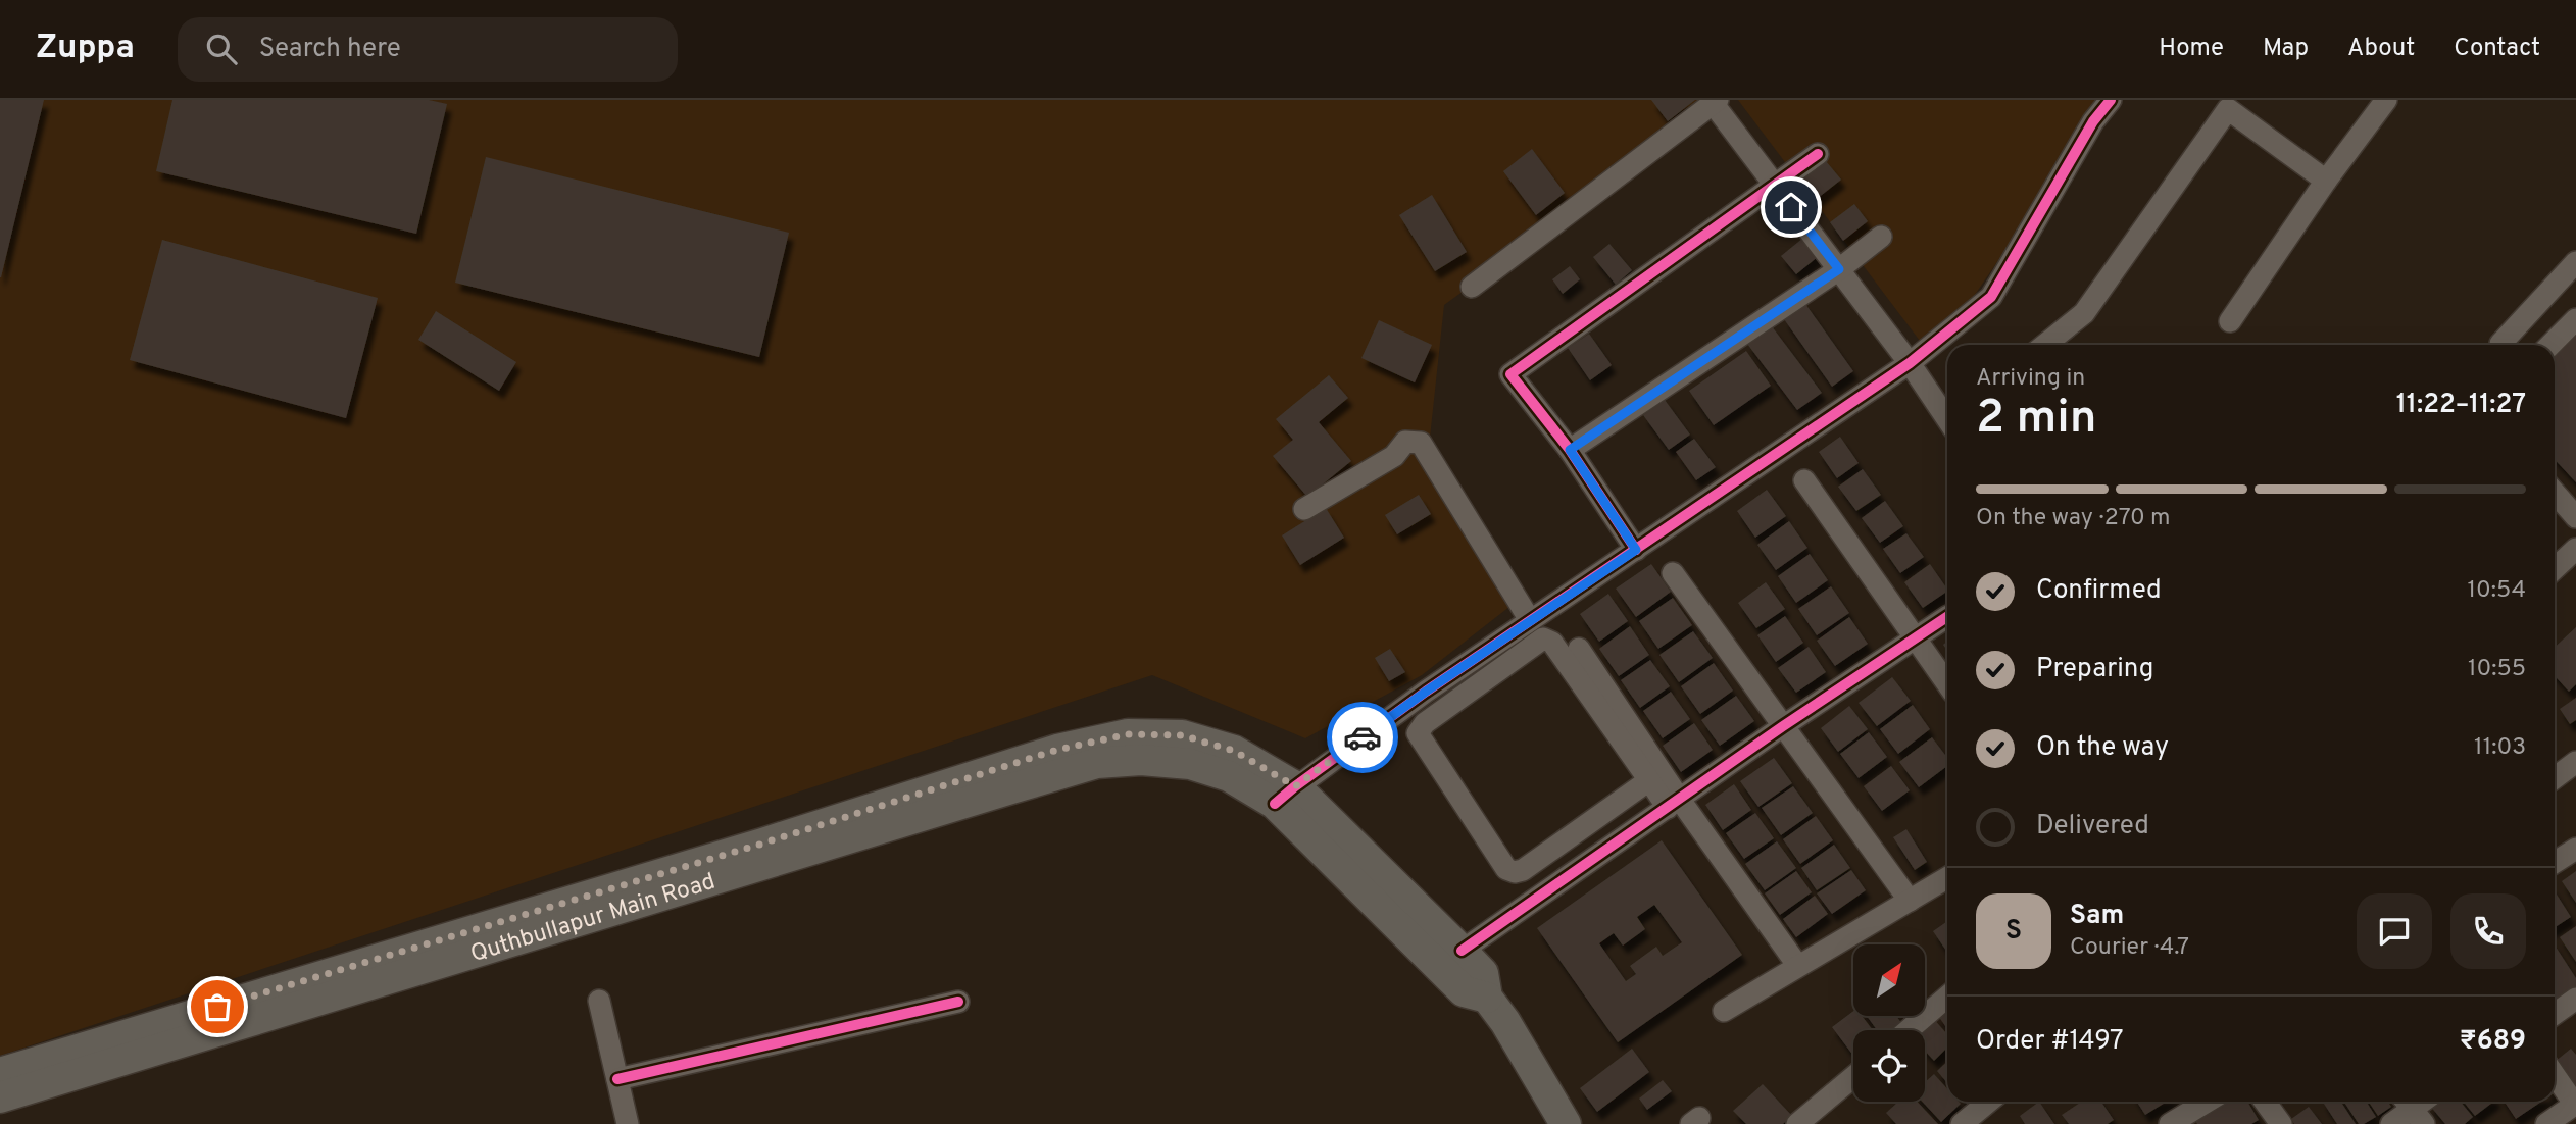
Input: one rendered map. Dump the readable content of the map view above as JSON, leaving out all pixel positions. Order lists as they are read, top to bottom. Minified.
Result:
{"streets":{"main road":["Quthbullapur Main Road"]},"north":"top right","page":{"header":"Zuppa","search":"Search here","nav":["Home","Map","About","Contact"],"heading":["2 min","Arriving in","11:22–11:27"],"panel":["Sam","Courier · 4.7","Order #1497","₹689"],"bar":"On the way · 270 m","list":[["Confirmed","10:54"],["Preparing","10:55"],["On the way","11:03"],"Delivered"],"round":"S"}}
